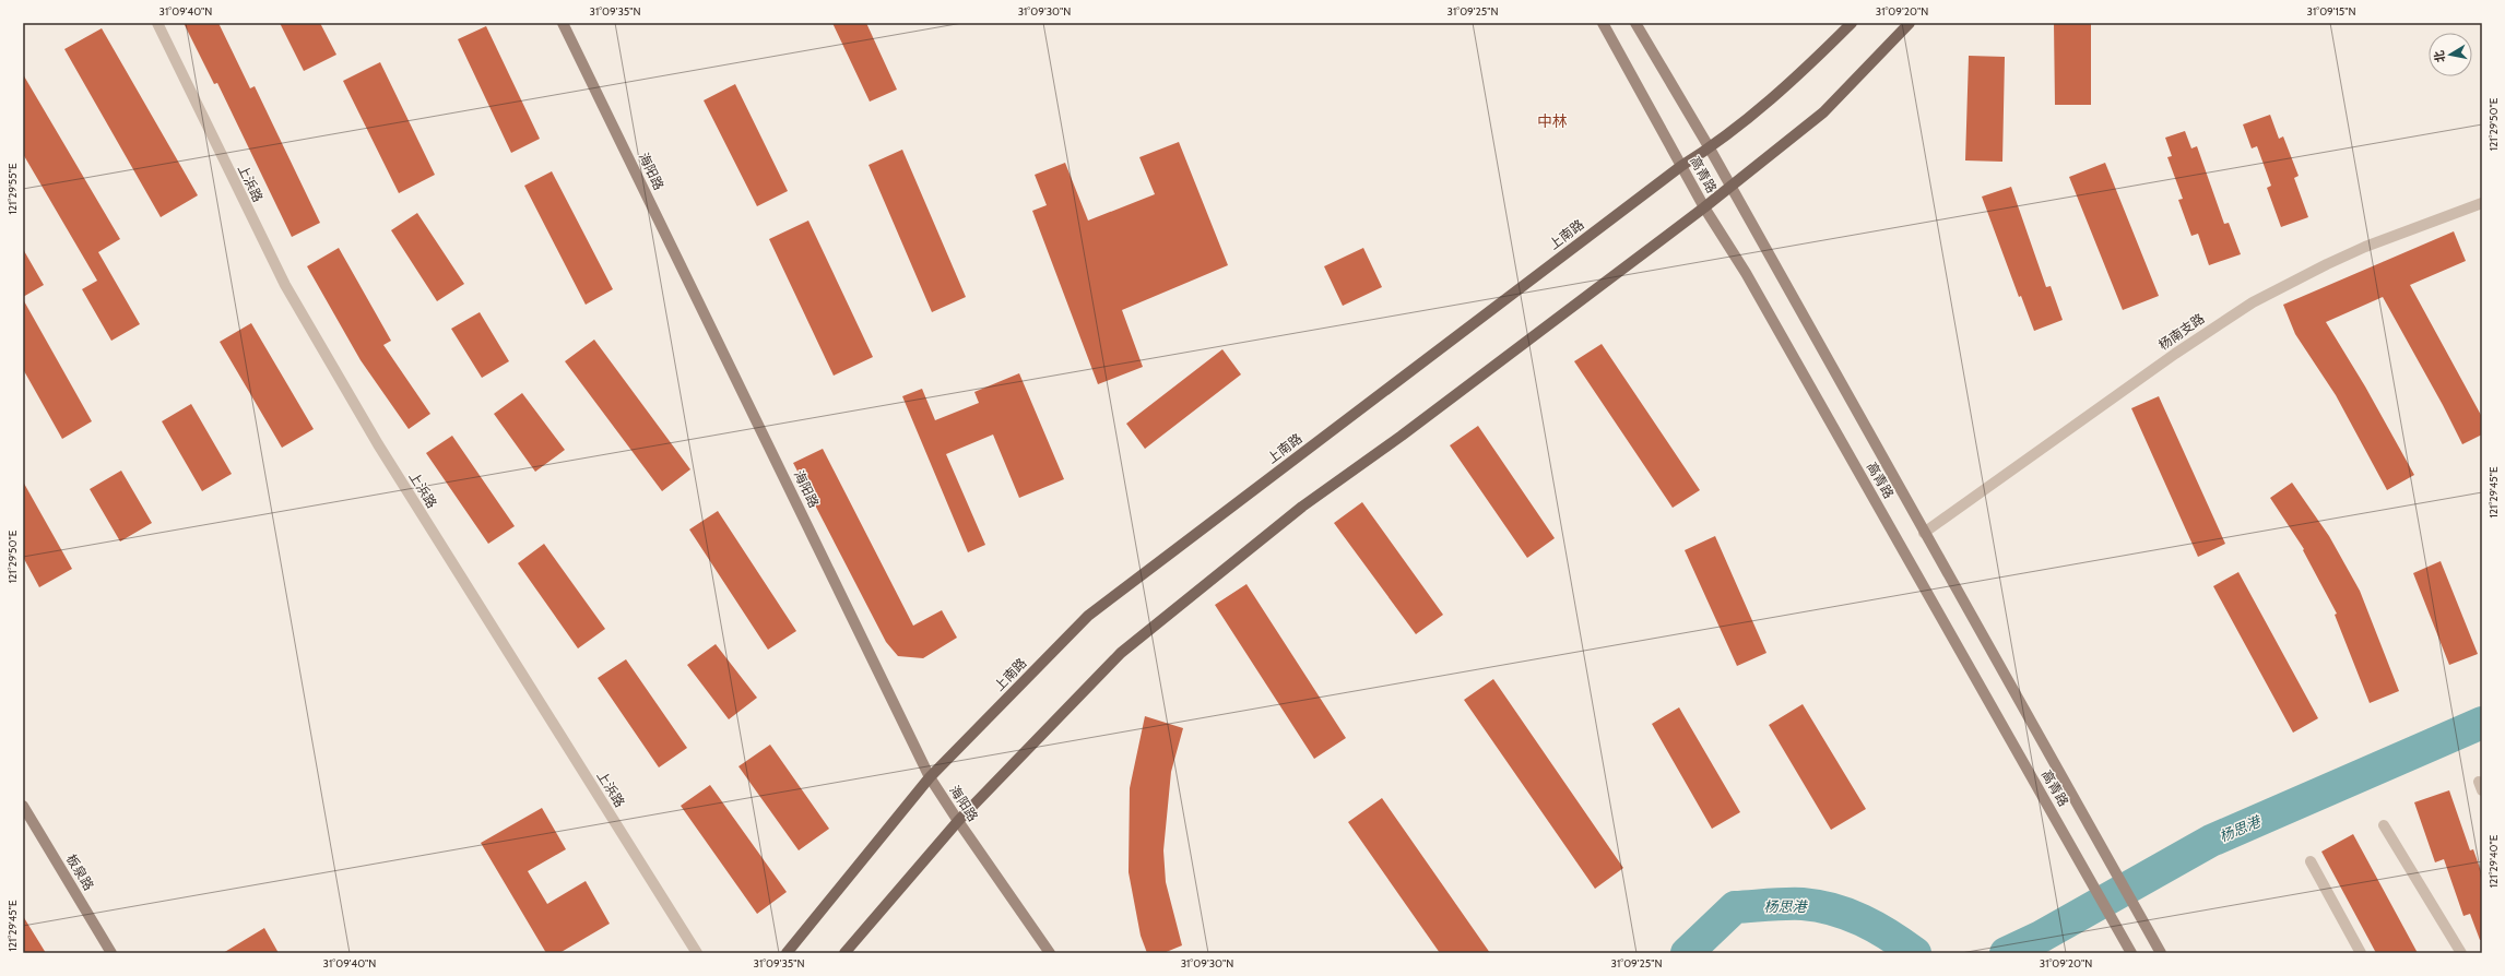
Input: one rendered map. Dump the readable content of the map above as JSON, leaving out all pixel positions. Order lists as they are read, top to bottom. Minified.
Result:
{"streets":{"main road":["海阳路","高青路","上南路","板泉路"],"street":["上浜路","杨南支路"]},"crossings":[["海阳路","上南路"],["高青路","上南路"],["高青路","杨南支路"]],"districts":["中林"],"water":["杨思港"],"north":"left","coordinates":["31°09'40\"N","31°09'35\"N","31°09'30\"N","31°09'25\"N","31°09'20\"N","31°09'15\"N","121°29'50\"E","121°29'55\"E","121°29'45\"E","121°29'40\"E"]}
